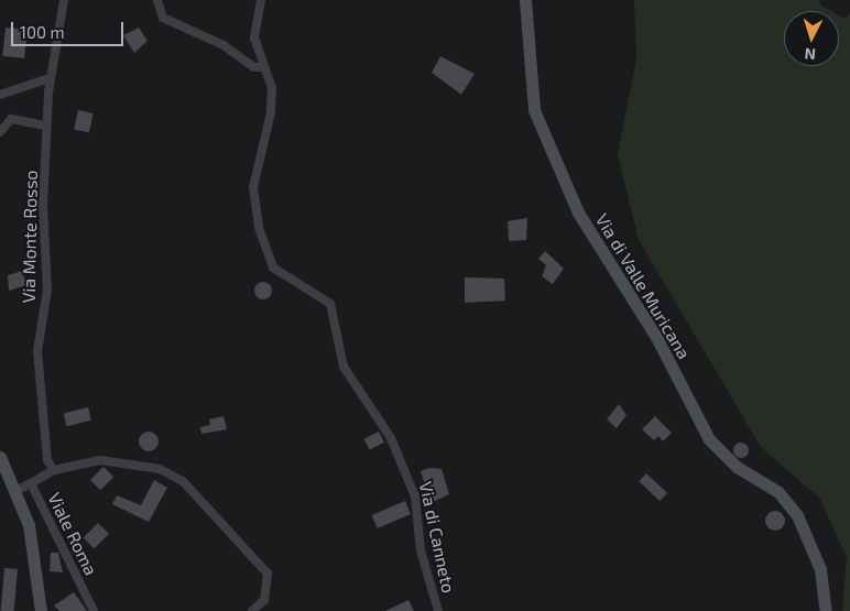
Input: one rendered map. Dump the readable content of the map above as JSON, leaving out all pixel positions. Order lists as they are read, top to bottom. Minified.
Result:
{"streets":{"street":["Via Monte Rosso","Via di Valle Muricana","Viale Roma","Via di Canneto"]},"scale_bar":"100 m","north":"bottom"}
